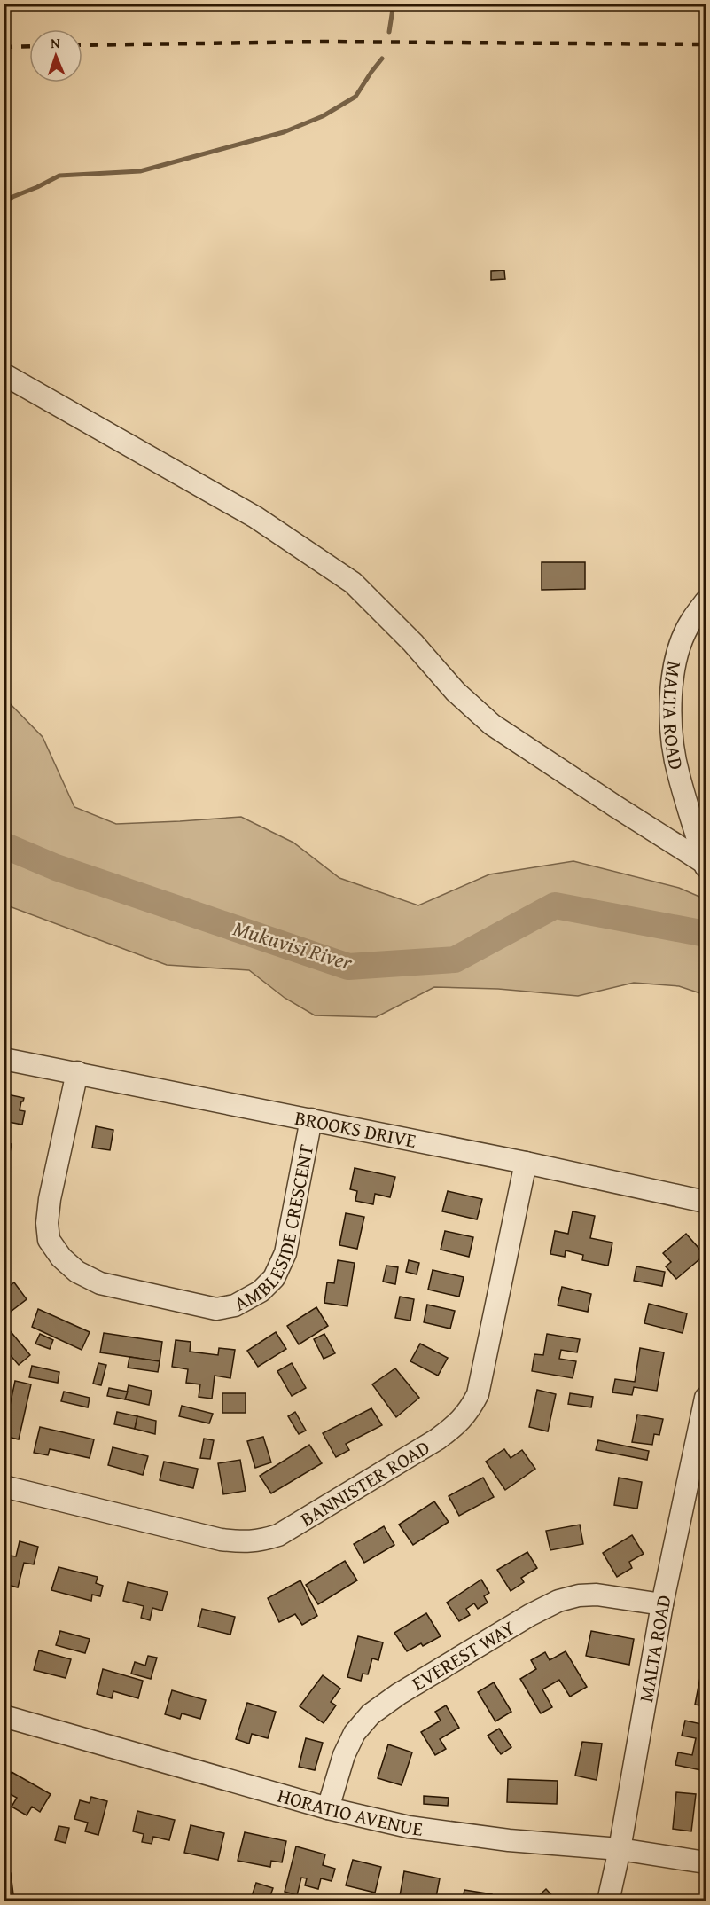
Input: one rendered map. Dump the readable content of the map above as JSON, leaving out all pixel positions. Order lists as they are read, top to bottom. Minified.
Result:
{"streets":{"street":["MALTA ROAD","BROOKS DRIVE","AMBLESIDE CRESCENT","BANNISTER ROAD","EVEREST WAY","HORATIO AVENUE"]},"crossings":[["MALTA ROAD","EVEREST WAY"],["MALTA ROAD","HORATIO AVENUE"],["BROOKS DRIVE","AMBLESIDE CRESCENT"],["BROOKS DRIVE","BANNISTER ROAD"],["EVEREST WAY","HORATIO AVENUE"]],"water":["Mukuvisi River"],"north":"top"}
